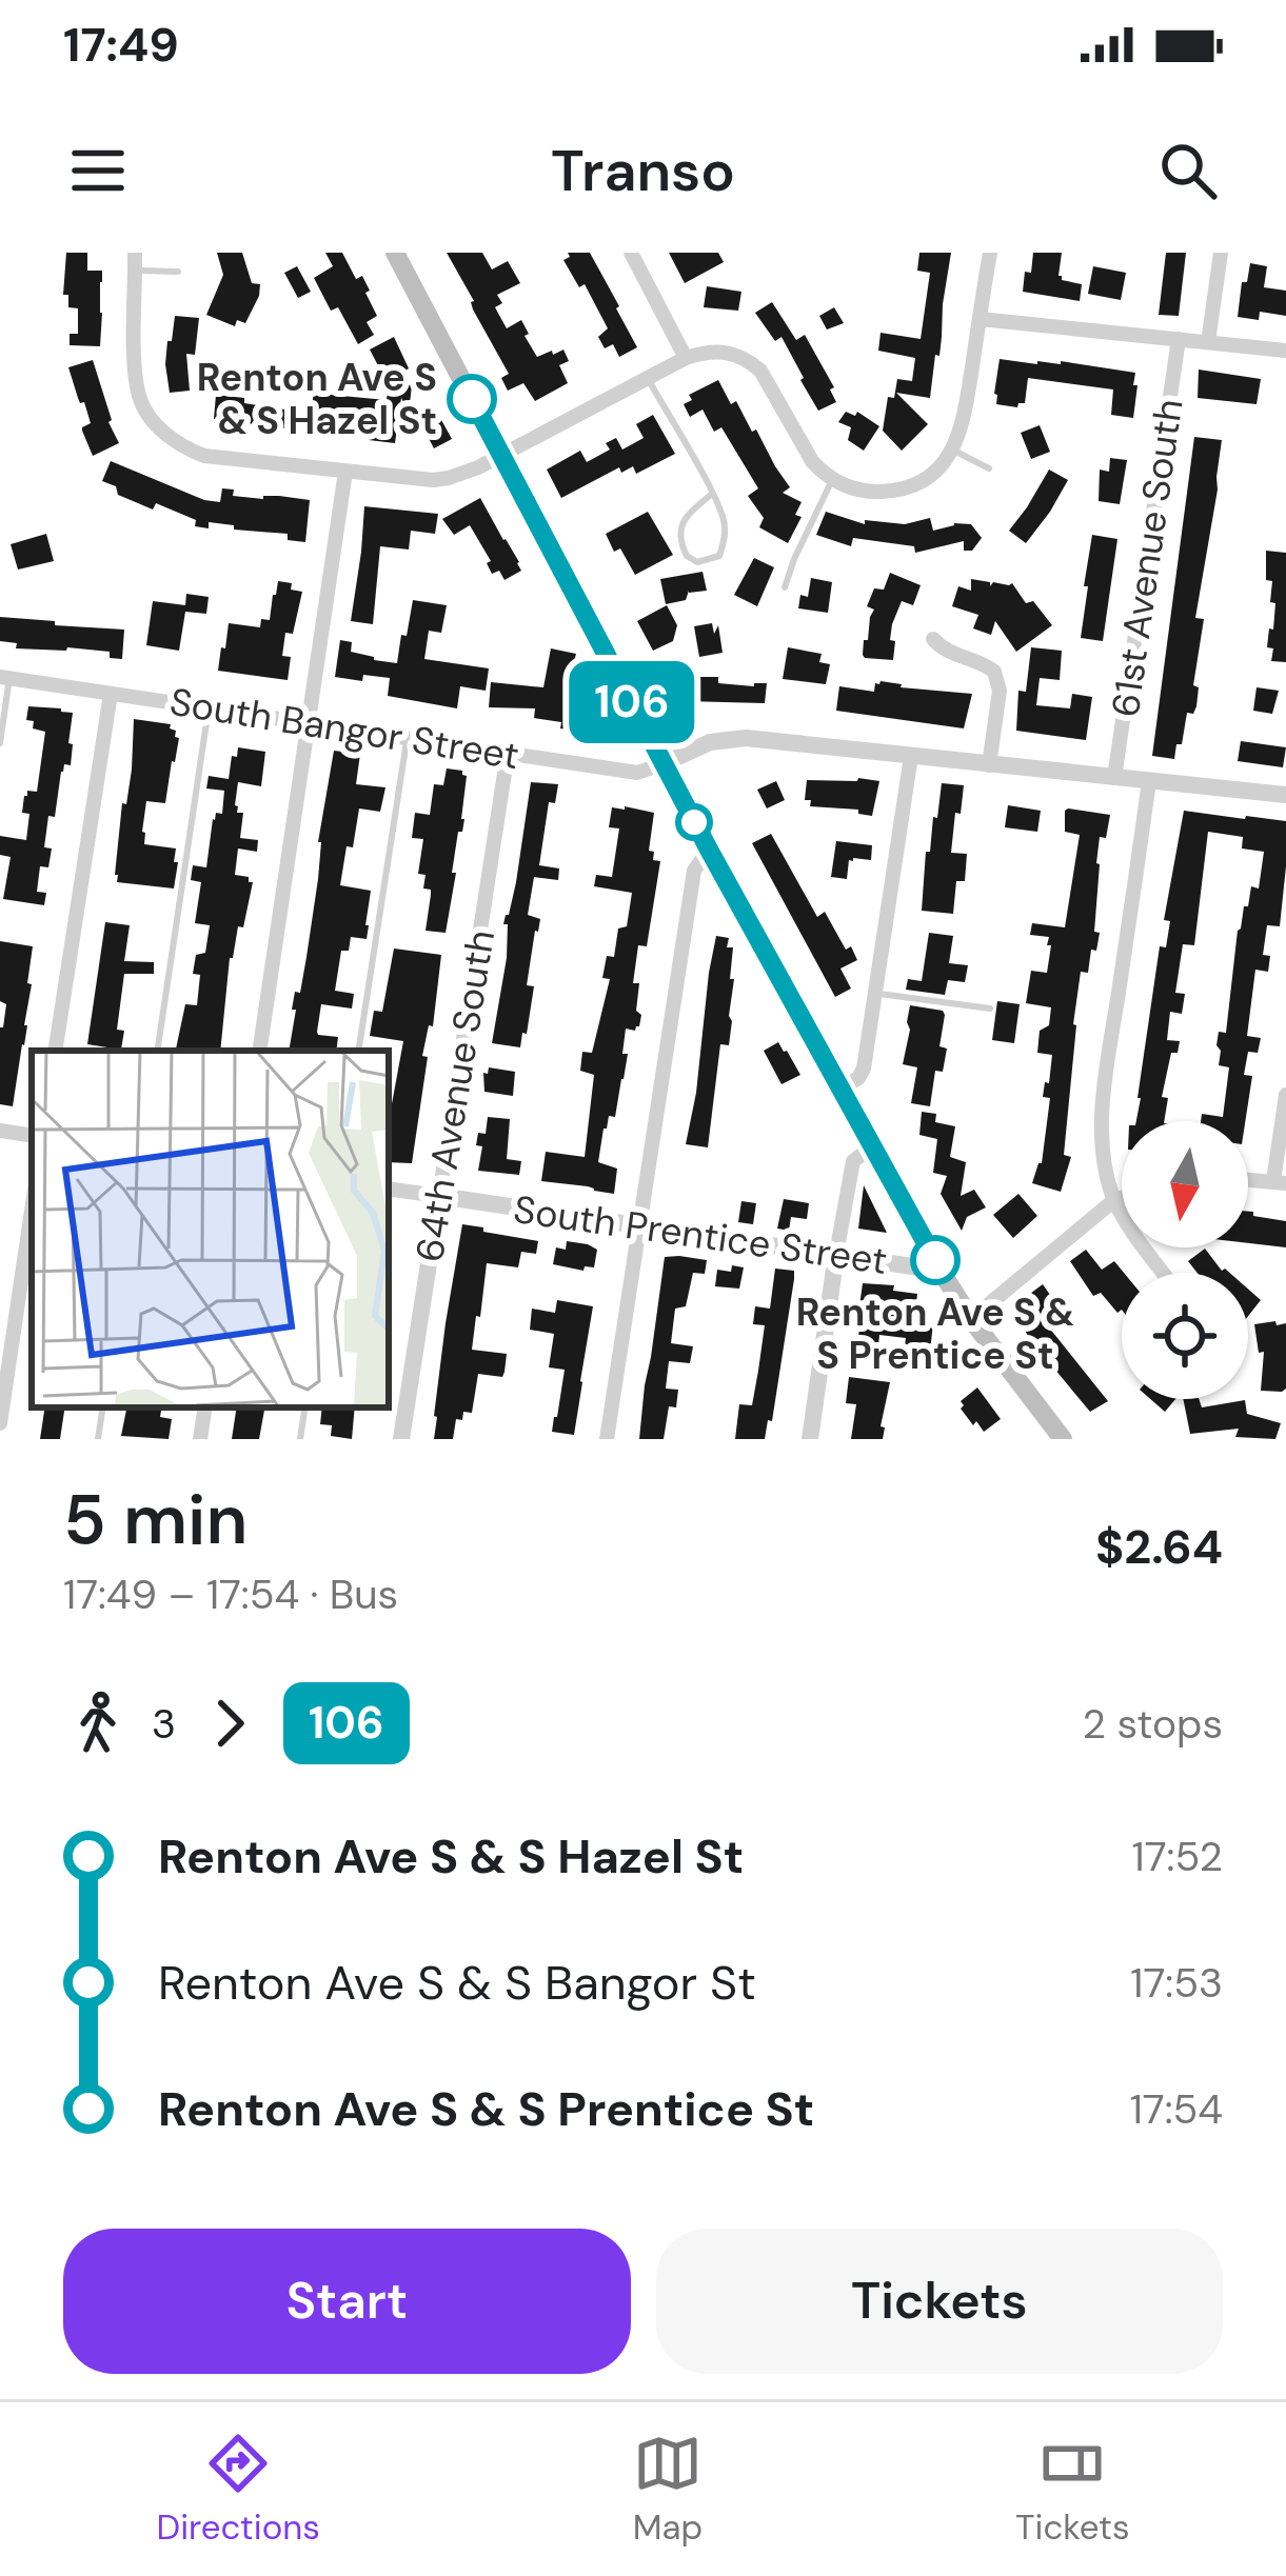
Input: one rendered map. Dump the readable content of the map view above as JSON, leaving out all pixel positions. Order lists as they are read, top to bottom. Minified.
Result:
{"streets":{"street":["61st Avenue South","South Bangor Street","64th Avenue South","South Prentice Street"]},"crossings":[["61st Avenue South","South Bangor Street"],["South Bangor Street","64th Avenue South"],["64th Avenue South","South Prentice Street"]],"places":["Renton Ave S & S Hazel St","Renton Ave S & S Prentice St"],"lines":["bus line 106"],"north":"bottom","page":{"status":"17:49","header":"Transo","on_map":"106","heading":["5 min","17:49 – 17:54 · Bus","$2.64"],"legs":["3","106","2 stops"],"list":[{"name":"Renton Ave S & S Hazel St","value":"17:52"},{"name":"Renton Ave S & S Bangor St","value":"17:53"},{"name":"Renton Ave S & S Prentice St","value":"17:54"}],"buttons":["Start","Tickets"],"tabs":["Directions","Map","Tickets"]}}
